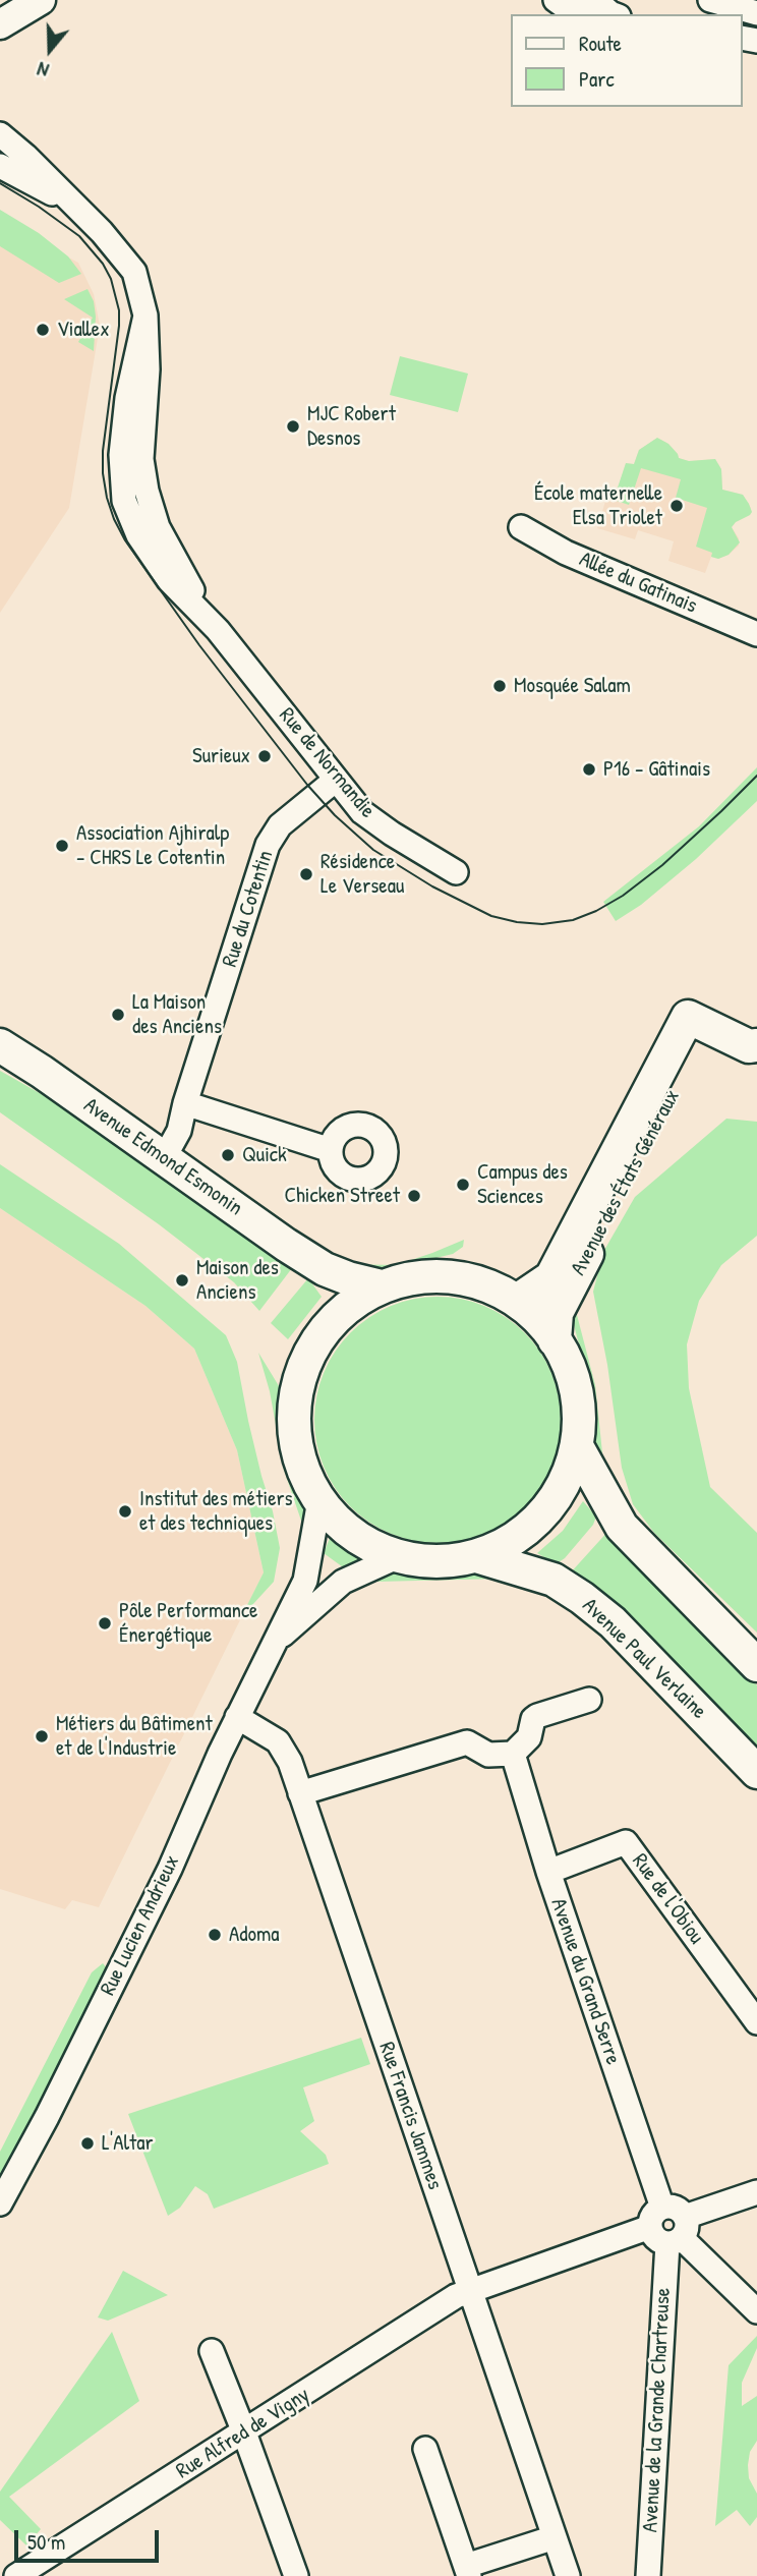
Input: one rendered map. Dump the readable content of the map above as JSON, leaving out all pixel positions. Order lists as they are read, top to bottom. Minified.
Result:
{"streets":{"main road":["Avenue Edmond Esmonin","Avenue des États Généraux","Avenue Paul Verlaine"],"street":["Allée du Gatinais","Rue de Normandie","Rue du Cotentin","Rue de l'Obiou","Rue Lucien Andrieux","Avenue du Grand Serre","Rue Francis Jammes","Avenue de la Grande Chartreuse","Rue Alfred de Vigny"]},"crossings":[["Rue de Normandie","Rue du Cotentin"],["Rue du Cotentin","Avenue Edmond Esmonin"],["Rue de l'Obiou","Avenue du Grand Serre"],["Rue Lucien Andrieux","Rue Francis Jammes"],["Avenue du Grand Serre","Avenue de la Grande Chartreuse"],["Avenue du Grand Serre","Rue Alfred de Vigny"],["Rue Francis Jammes","Rue Alfred de Vigny"],["Avenue de la Grande Chartreuse","Rue Alfred de Vigny"]],"places":["Viallex","MJC Robert Desnos","École maternelle Elsa Triolet","Mosquée Salam","Surieux","P16 - Gâtinais","Association Ajhiralp - CHRS Le Cotentin","Résidence Le Verseau","La Maison des Anciens","Quick","Campus des Sciences","Chicken Street","Maison des Anciens","Institut des métiers et des techniques","Pôle Performance Énergétique","Métiers du Bâtiment et de l'Industrie","Adoma","L'Altar"],"legend":["Route","Parc"],"scale_bar":"50 m","north":"bottom"}
